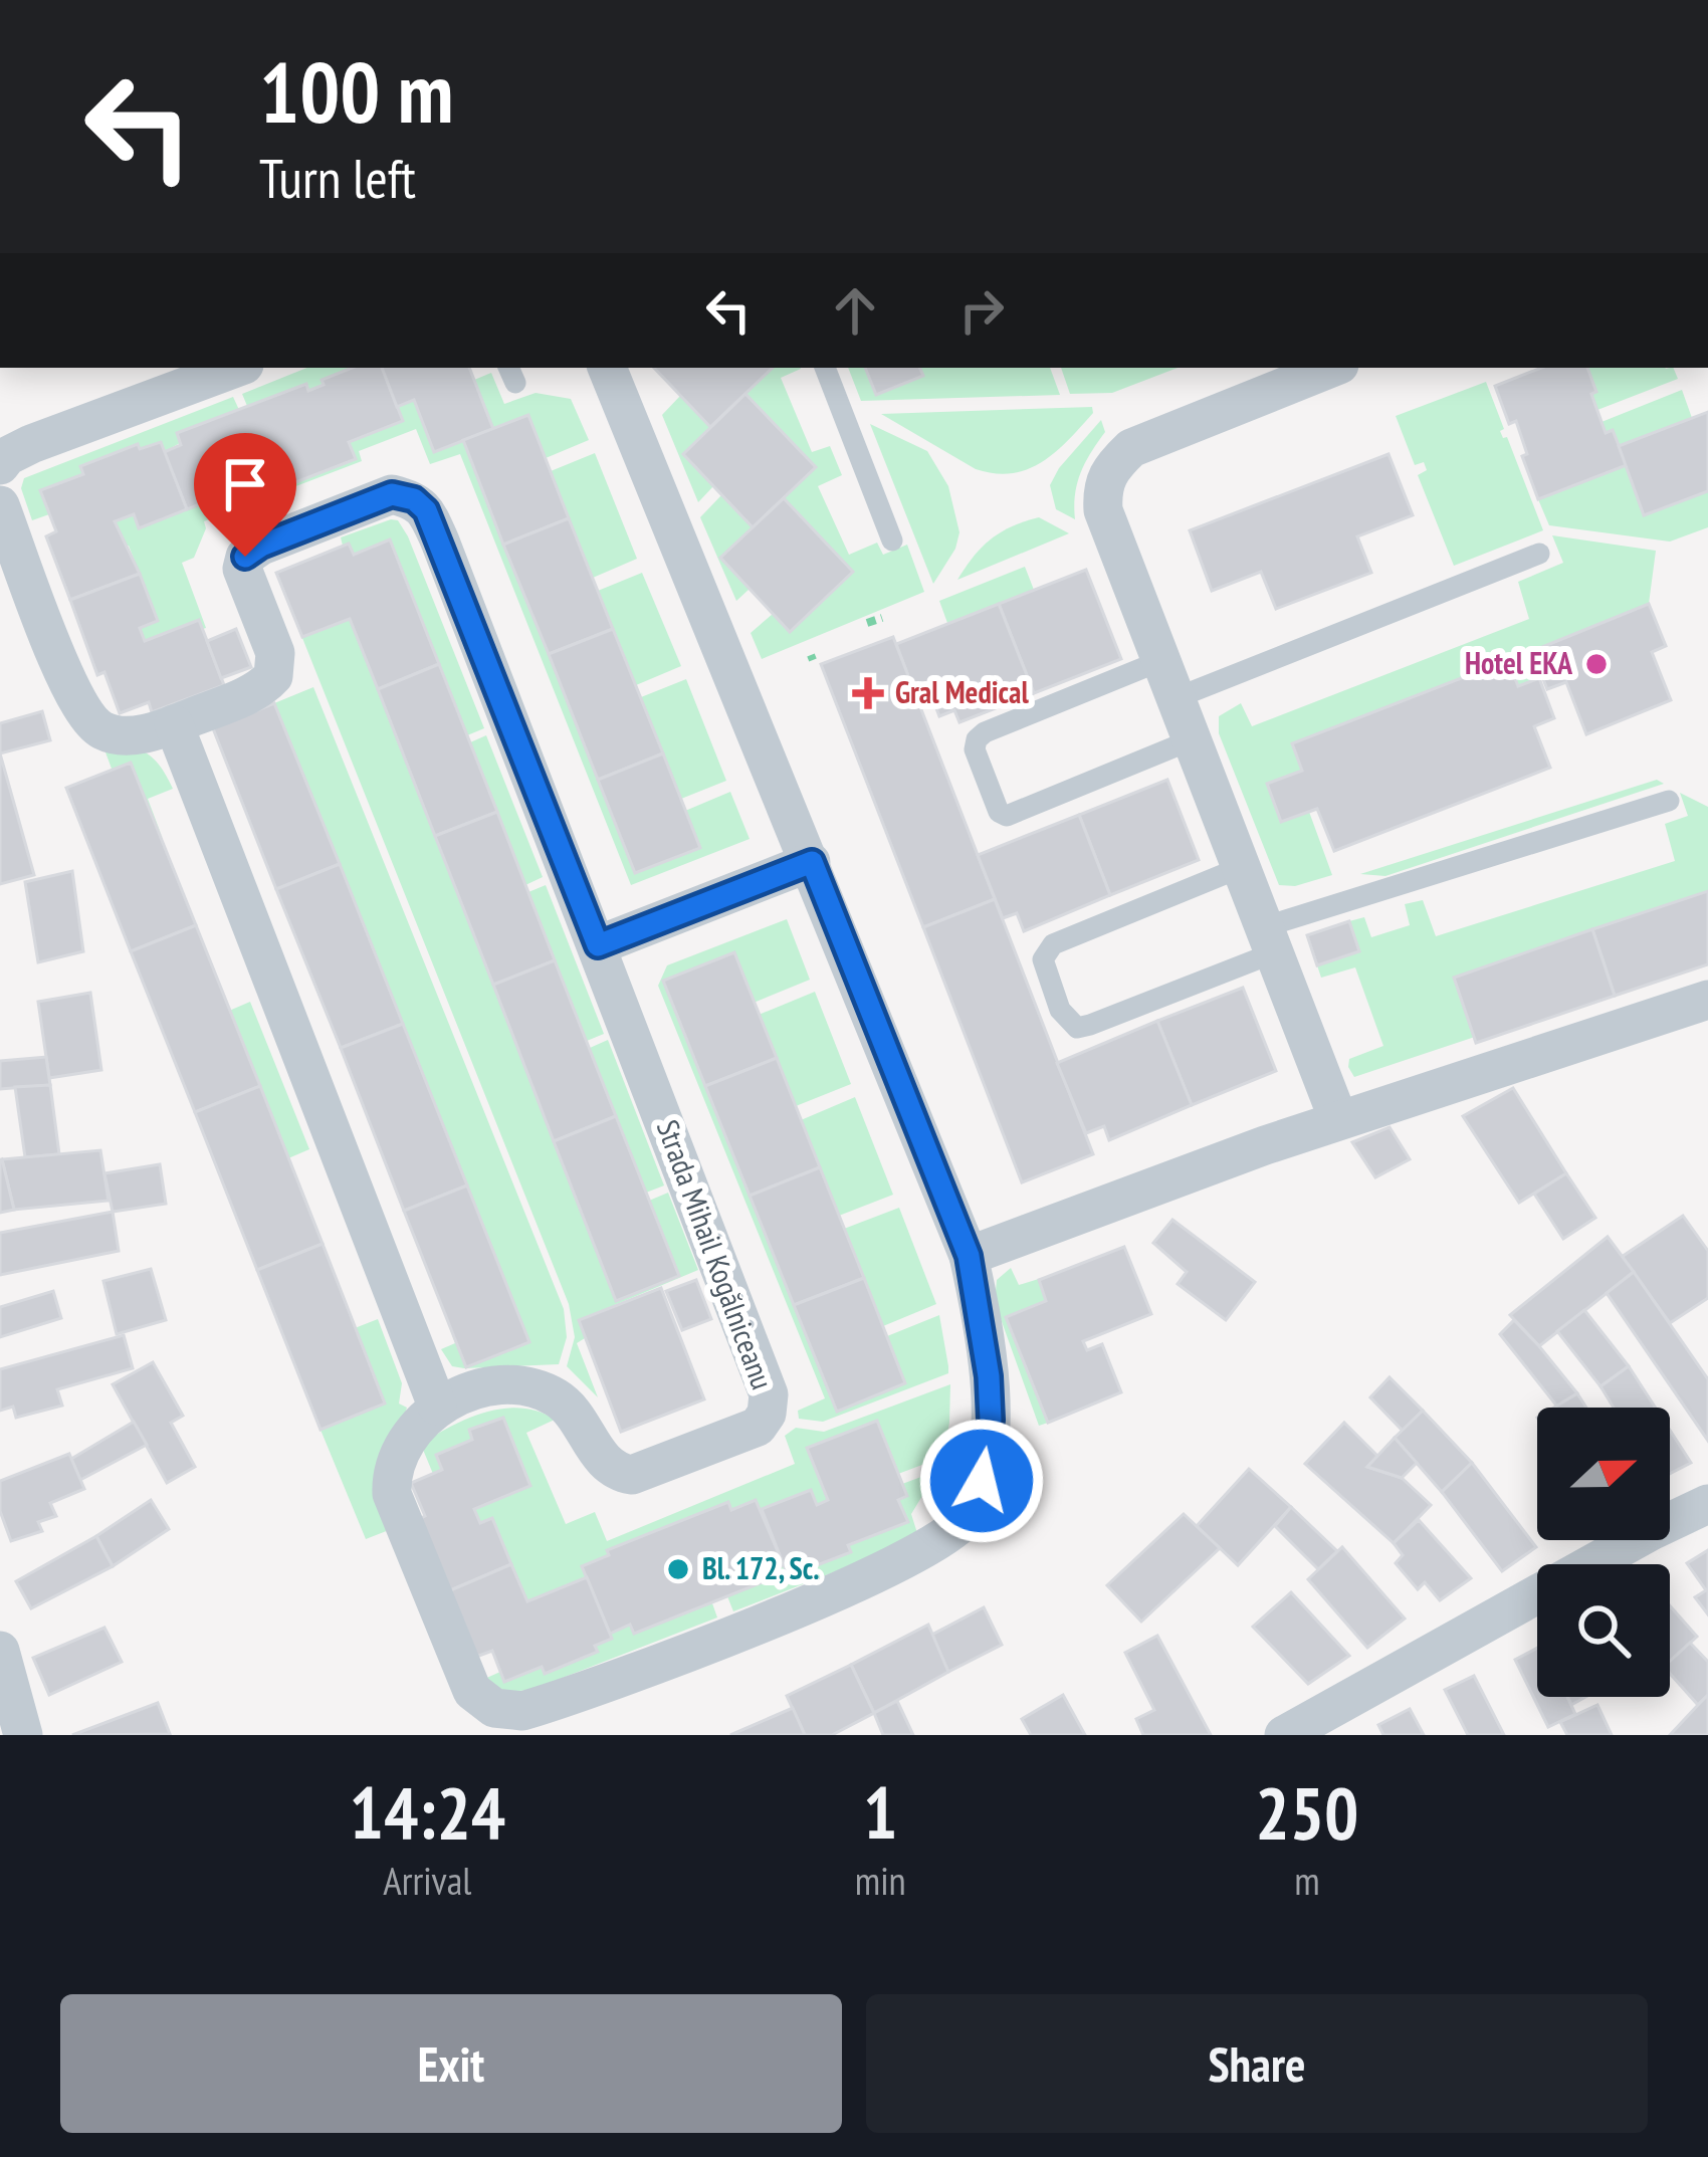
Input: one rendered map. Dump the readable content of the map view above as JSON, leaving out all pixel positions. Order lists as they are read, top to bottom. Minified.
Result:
{"streets":{"street":["Strada Mihail Kogălniceanu"]},"places":{"other":["Hotel EKA","Bl. 172, Sc."],"health":["Gral Medical"]},"north":"right","page":{"turn":["100 m","Turn left"],"eta":["14:24","Arrival","1","min","250","m"],"buttons":["Exit","Share"]}}
